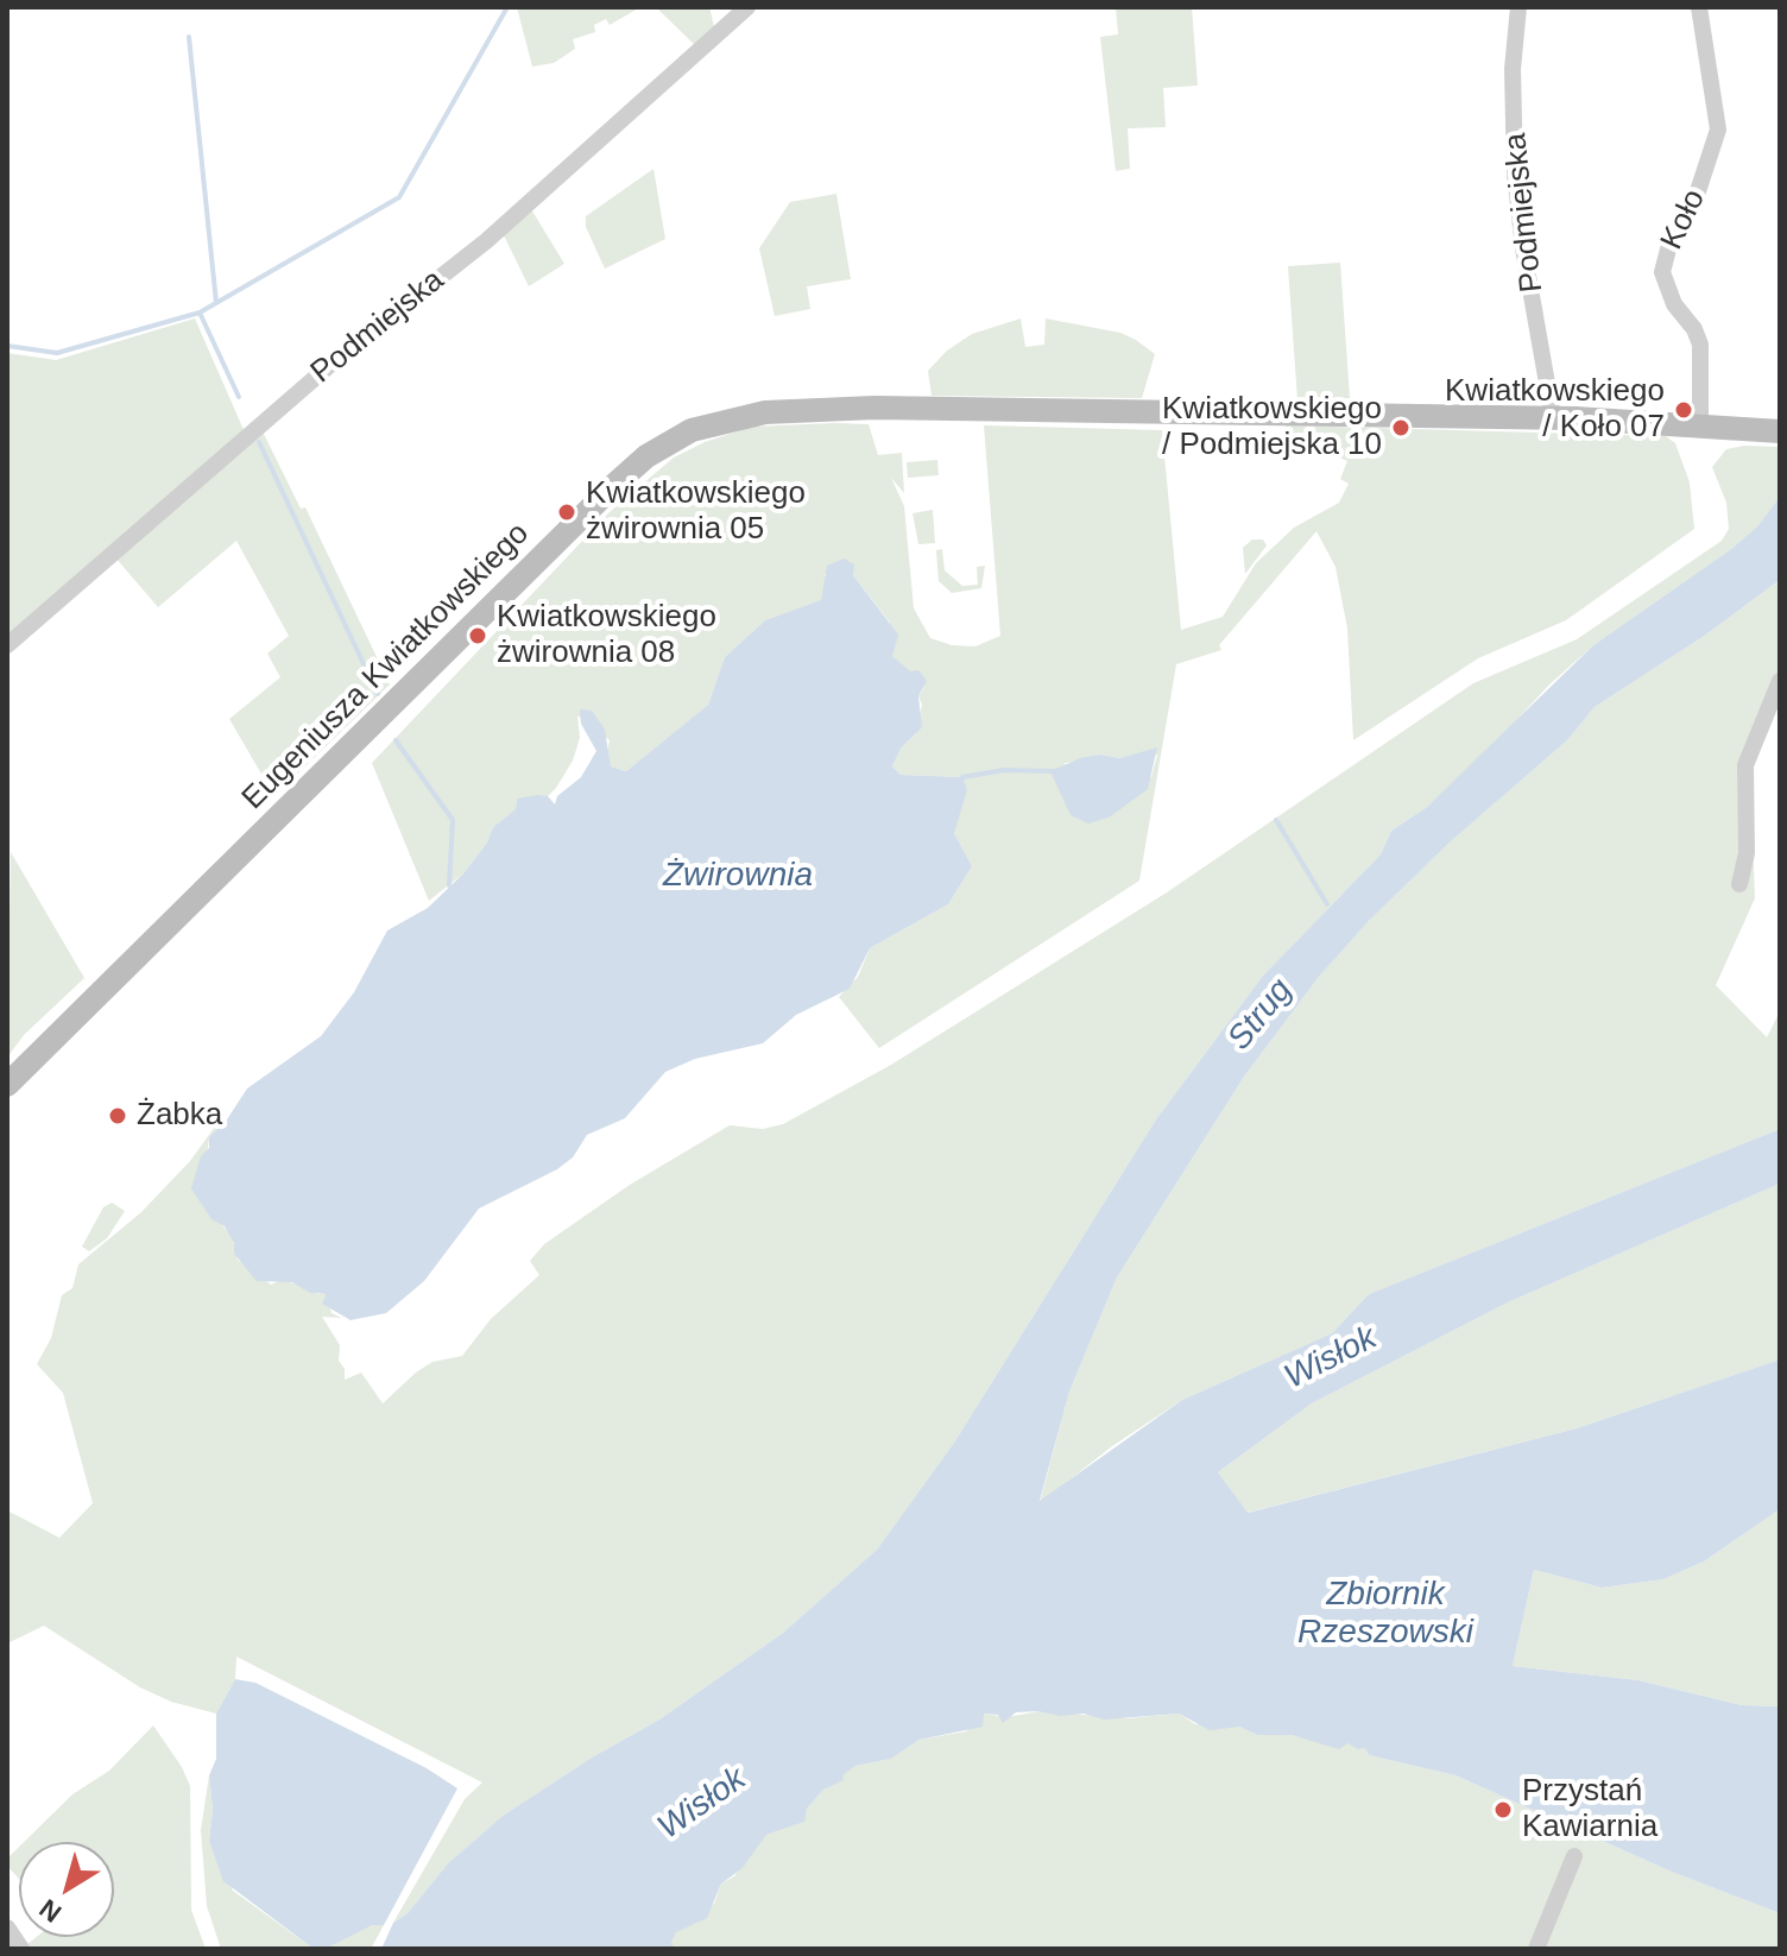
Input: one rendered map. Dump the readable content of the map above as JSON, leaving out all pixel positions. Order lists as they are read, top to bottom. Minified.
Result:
{"streets":{"street":["Podmiejska","Koło","Eugeniusza Kwiatkowskiego"]},"crossings":[["Podmiejska","Eugeniusza Kwiatkowskiego"],["Koło","Eugeniusza Kwiatkowskiego"]],"water":["Żwirownia","Strug","Wisłok","Zbiornik Rzeszowski"],"places":["Kwiatkowskiego / Koło 07","Kwiatkowskiego / Podmiejska 10","Kwiatkowskiego żwirownia 05","Kwiatkowskiego żwirownia 08","Żabka","Przystań Kawiarnia"],"north":"bottom left"}
